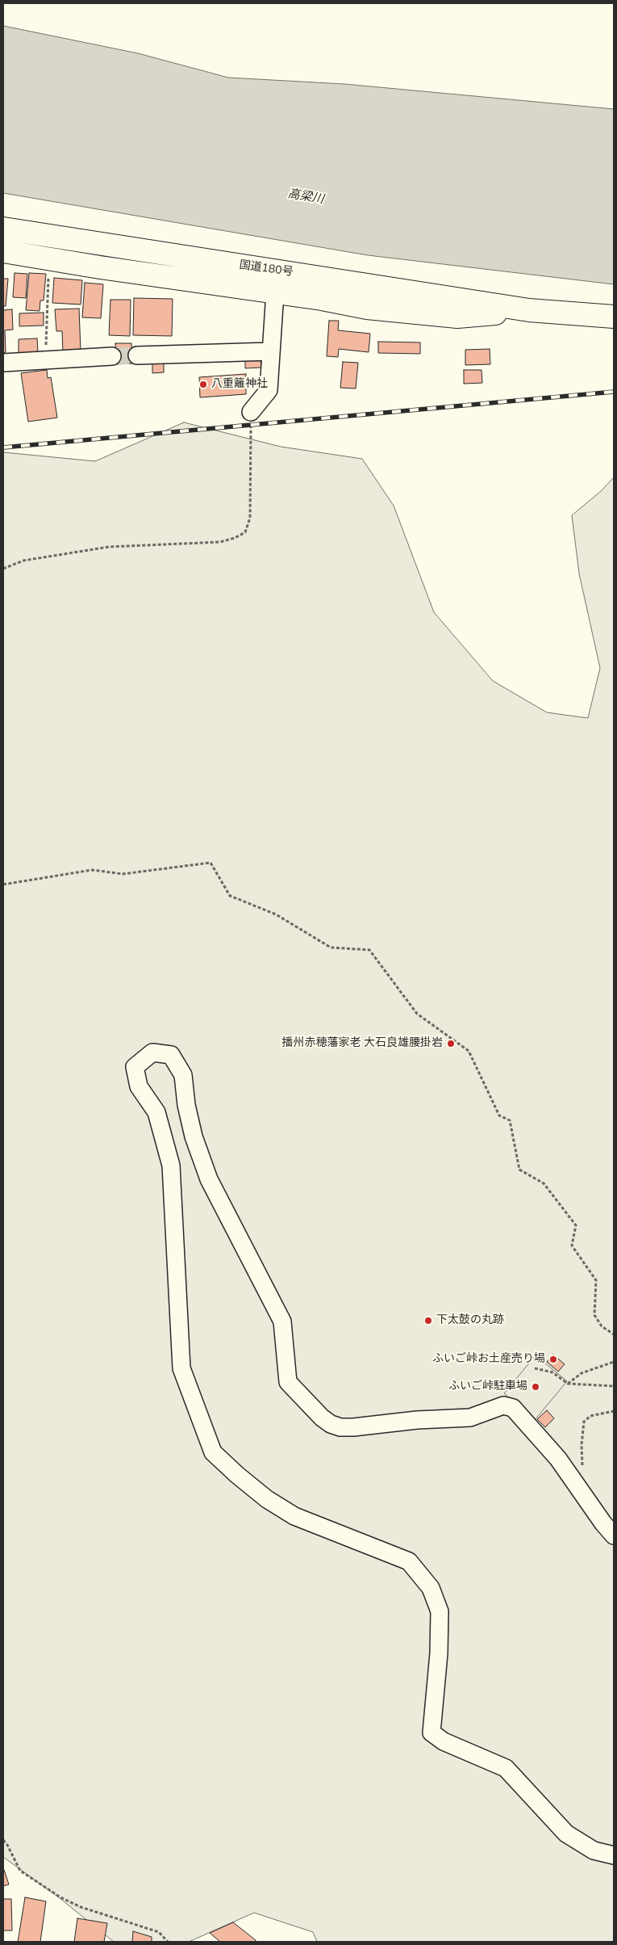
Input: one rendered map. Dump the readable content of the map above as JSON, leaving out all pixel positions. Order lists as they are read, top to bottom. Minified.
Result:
{"streets":{"highway":["国道180号"]},"water":["高梁川"],"places":["八重籬神社","播州赤穂藩家老 大石良雄腰掛岩","下太鼓の丸跡","ふいご峠お土産売り場","ふいご峠駐車場"]}
